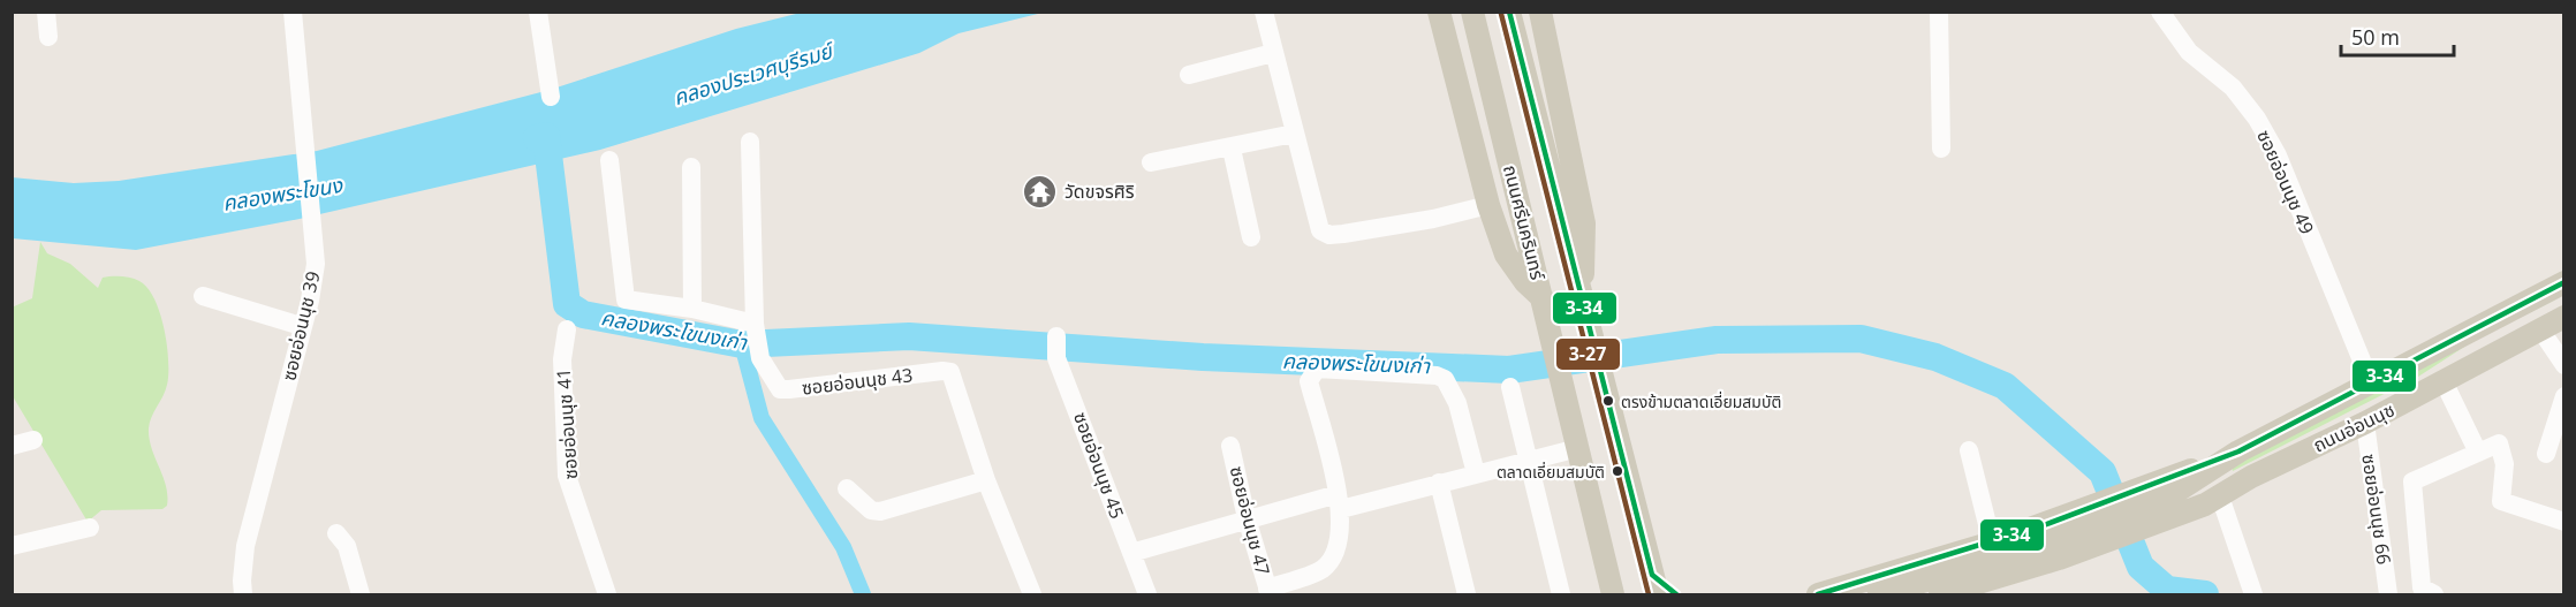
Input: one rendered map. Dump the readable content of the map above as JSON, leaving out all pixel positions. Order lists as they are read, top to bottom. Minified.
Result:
{"streets":{"main road":["ถนนศรีนครินทร์","ถนนอ่อนนุช"],"street":["ซอยอ่อนนุช 49","ซอยอ่อนนุช 39","ซอยอ่อนนุช 43","ซอยอ่อนนุช 41","ซอยอ่อนนุช 45","ซอยอ่อนนุช 66","ซอยอ่อนนุช 47"]},"crossings":[["ซอยอ่อนนุช 49","ถนนอ่อนนุช"],["ถนนอ่อนนุช","ซอยอ่อนนุช 66"]],"water":["คลองประเวศบุรีรมย์","คลองพระโขนง","คลองพระโขนงเก่า"],"places":{"temple":["วัดขจรศิริ"],"other":["ตรงข้ามตลาดเอี่ยมสมบัติ","ตลาดเอี่ยมสมบัติ"]},"lines":["transit line 3-34","transit line 3-27"],"scale_bar":"50 m"}
